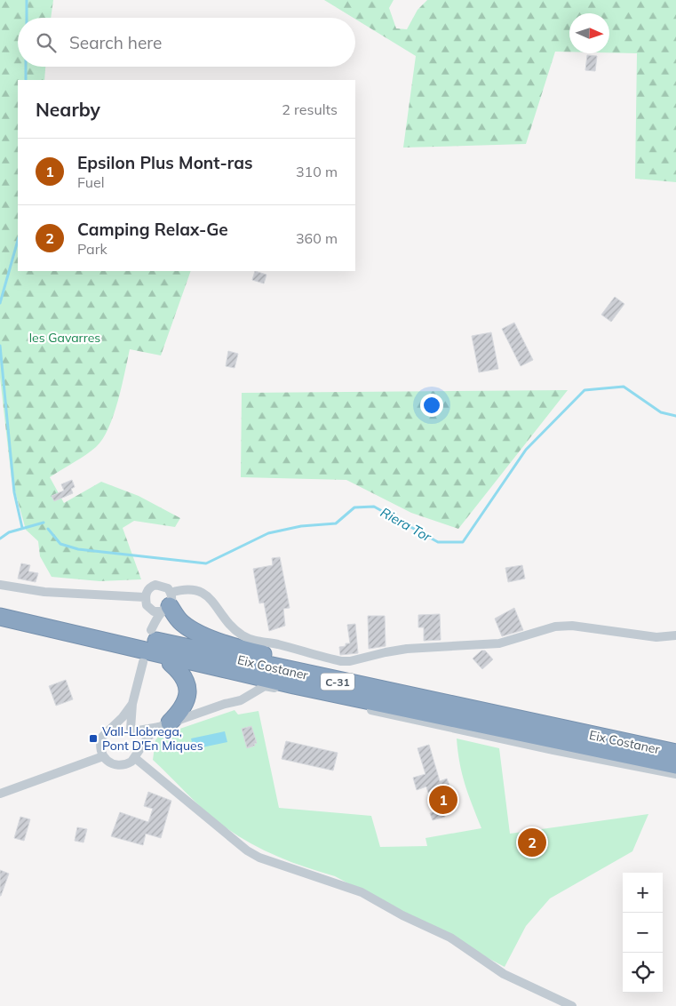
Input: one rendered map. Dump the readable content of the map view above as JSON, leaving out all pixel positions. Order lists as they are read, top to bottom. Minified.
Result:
{"streets":{"highway":["Eix Costaner","C-31"]},"water":["Riera Tor"],"parks":["les Gavarres"],"places":{"transit":["Vall-Llobrega, Pont D'En Miques"]},"north":"right","page":{"search":"Search here","heading":["Nearby","2 results"],"list":[{"mark":"1","name":"Epsilon Plus Mont-ras","note":"Fuel","value":"310 m"},{"mark":"2","name":"Camping Relax-Ge","note":"Park","value":"360 m"}],"pins":["1","2"],"map_buttons":["+","−"]}}
